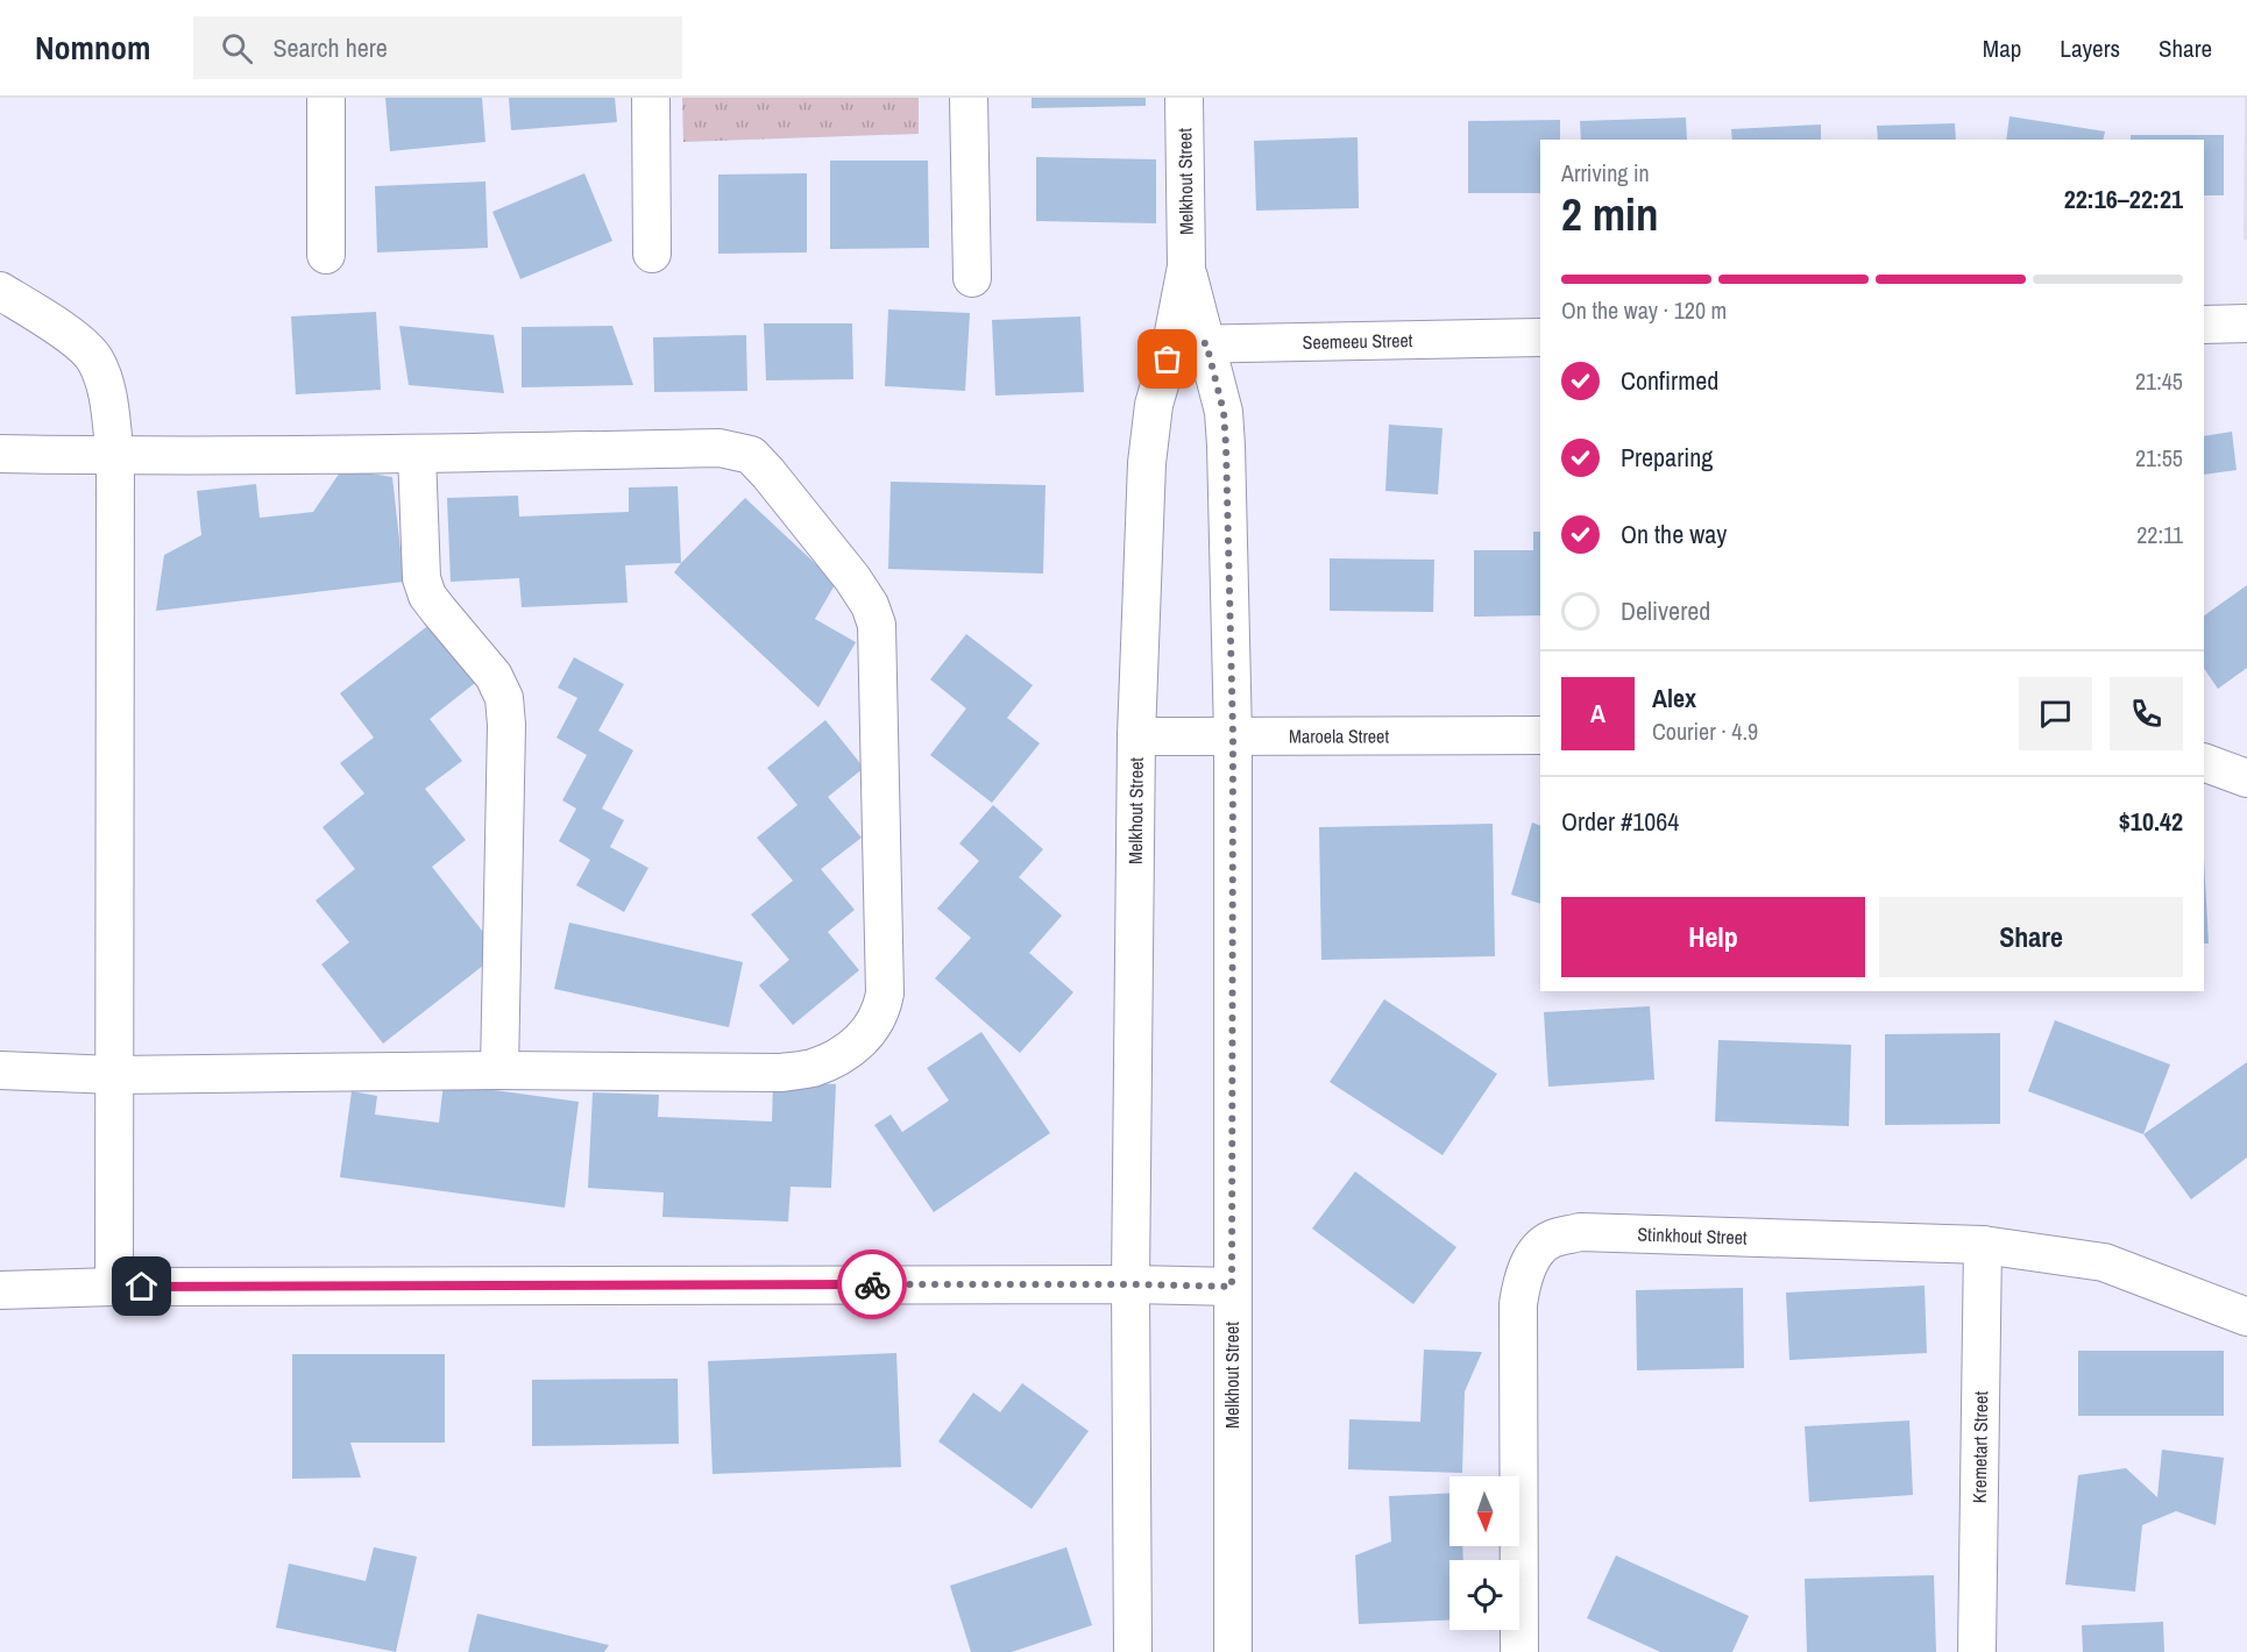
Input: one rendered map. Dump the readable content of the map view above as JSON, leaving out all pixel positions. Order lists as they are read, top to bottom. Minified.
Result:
{"streets":{"street":["Melkhout Street","Seemeeu Street","Maroela Street","Stinkhout Street","Kremetart Street"]},"crossings":[["Melkhout Street","Seemeeu Street"],["Melkhout Street","Maroela Street"],["Stinkhout Street","Kremetart Street"]],"north":"bottom","page":{"header":"Nomnom","search":"Search here","nav":["Map","Layers","Share"],"heading":["2 min","Arriving in","22:16–22:21"],"panel":["Alex","Courier · 4.9","Order #1064","$10.42"],"bar":"On the way · 120 m","list":[["Confirmed","21:45"],["Preparing","21:55"],["On the way","22:11"],"Delivered"],"round":"A","buttons":["Help","Share"]}}
